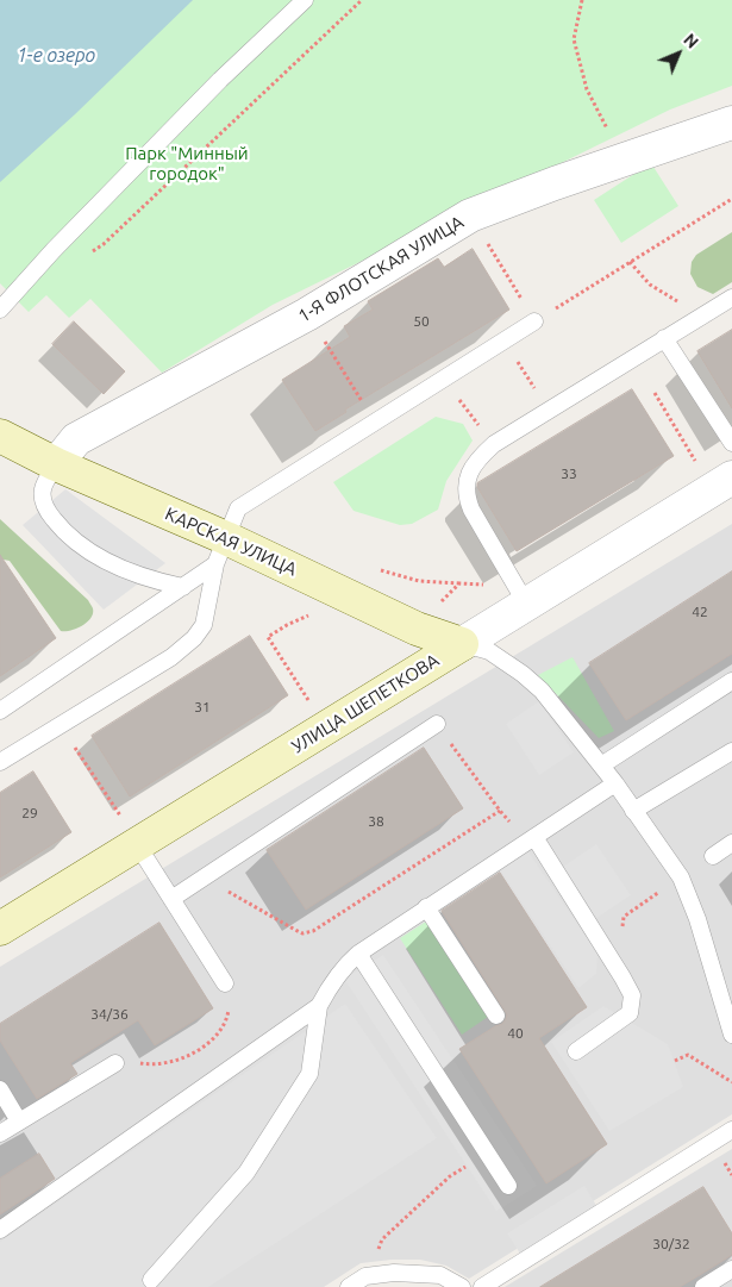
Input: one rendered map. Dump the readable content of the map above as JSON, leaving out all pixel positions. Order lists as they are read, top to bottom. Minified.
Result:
{"streets":{"main road":["КАРСКАЯ УЛИЦА","УЛИЦА ШЕПЕТКОВА"],"street":["1-Я ФЛОТСКАЯ УЛИЦА"]},"crossings":[["1-Я ФЛОТСКАЯ УЛИЦА","КАРСКАЯ УЛИЦА"],["КАРСКАЯ УЛИЦА","УЛИЦА ШЕПЕТКОВА"]],"water":["1-е озеро"],"parks":["Парк \"Минный городок\""],"house_numbers":["50","33","42","31","29","38","34/36","40","30/32"],"north":"top right"}
